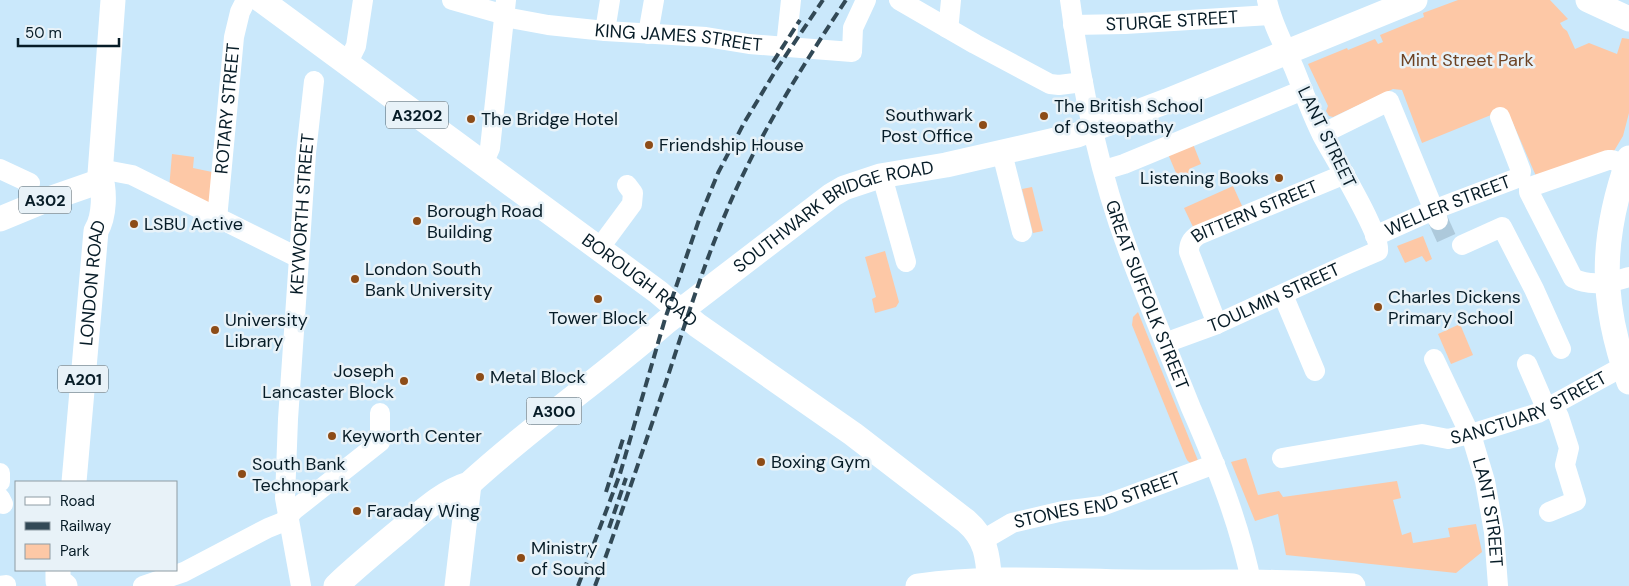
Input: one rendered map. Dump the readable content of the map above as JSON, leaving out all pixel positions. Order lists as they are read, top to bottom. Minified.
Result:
{"streets":{"main road":["A3202","A302","SOUTHWARK BRIDGE ROAD","BOROUGH ROAD","LONDON ROAD","A201","A300"],"street":["STURGE STREET","KING JAMES STREET","ROTARY STREET","LANT STREET","WELLER STREET","KEYWORTH STREET","BITTERN STREET","GREAT SUFFOLK STREET","TOULMIN STREET","SANCTUARY STREET","STONES END STREET"]},"crossings":[["STURGE STREET","LANT STREET"],["STURGE STREET","GREAT SUFFOLK STREET"],["LANT STREET","WELLER STREET"],["LANT STREET","BITTERN STREET"],["LANT STREET","SOUTHWARK BRIDGE ROAD"],["LANT STREET","TOULMIN STREET"],["LANT STREET","SANCTUARY STREET"],["A302","LONDON ROAD"],["A302","A201"],["WELLER STREET","TOULMIN STREET"],["BITTERN STREET","TOULMIN STREET"],["SOUTHWARK BRIDGE ROAD","BOROUGH ROAD"],["SOUTHWARK BRIDGE ROAD","GREAT SUFFOLK STREET"],["BOROUGH ROAD","STONES END STREET"],["LONDON ROAD","A201"],["GREAT SUFFOLK STREET","TOULMIN STREET"],["GREAT SUFFOLK STREET","STONES END STREET"]],"parks":["Mint Street Park"],"places":["The British School of Osteopathy","The Bridge Hotel","Southwark Post Office","Friendship House","Listening Books","Borough Road Building","LSBU Active","London South Bank University","Tower Block","Charles Dickens Primary School","University Library","Metal Block","Joseph Lancaster Block","Keyworth Center","Boxing Gym","South Bank Technopark","Faraday Wing","Ministry of Sound"],"legend":["Road","Railway","Park"],"scale_bar":"50 m"}
